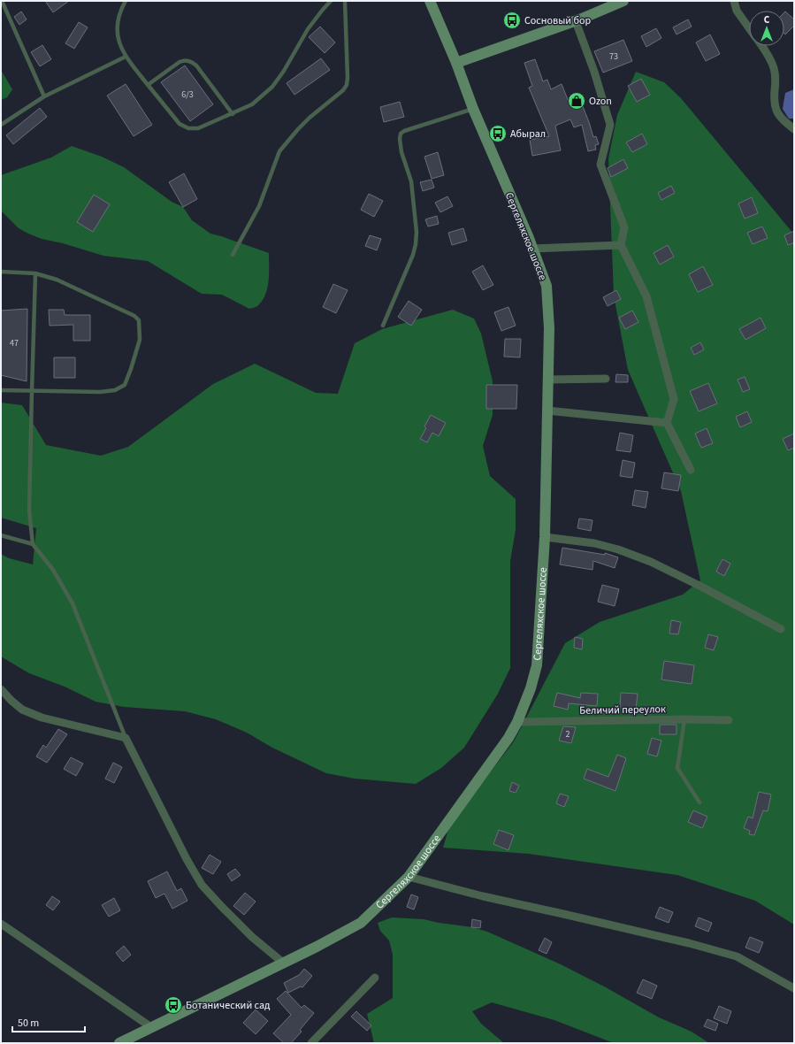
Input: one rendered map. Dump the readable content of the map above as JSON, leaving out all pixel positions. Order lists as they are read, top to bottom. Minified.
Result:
{"streets":{"main road":["Сергеляхское шоссе"],"street":["Беличий переулок"]},"crossings":[["Сергеляхское шоссе","Беличий переулок"]],"places":{"bus stop":["Сосновый бор","Абырал","Ботанический сад"],"shop":["Ozon"]},"house_numbers":["73","6/3","47","2"],"scale_bar":"50 m","north":"top"}
